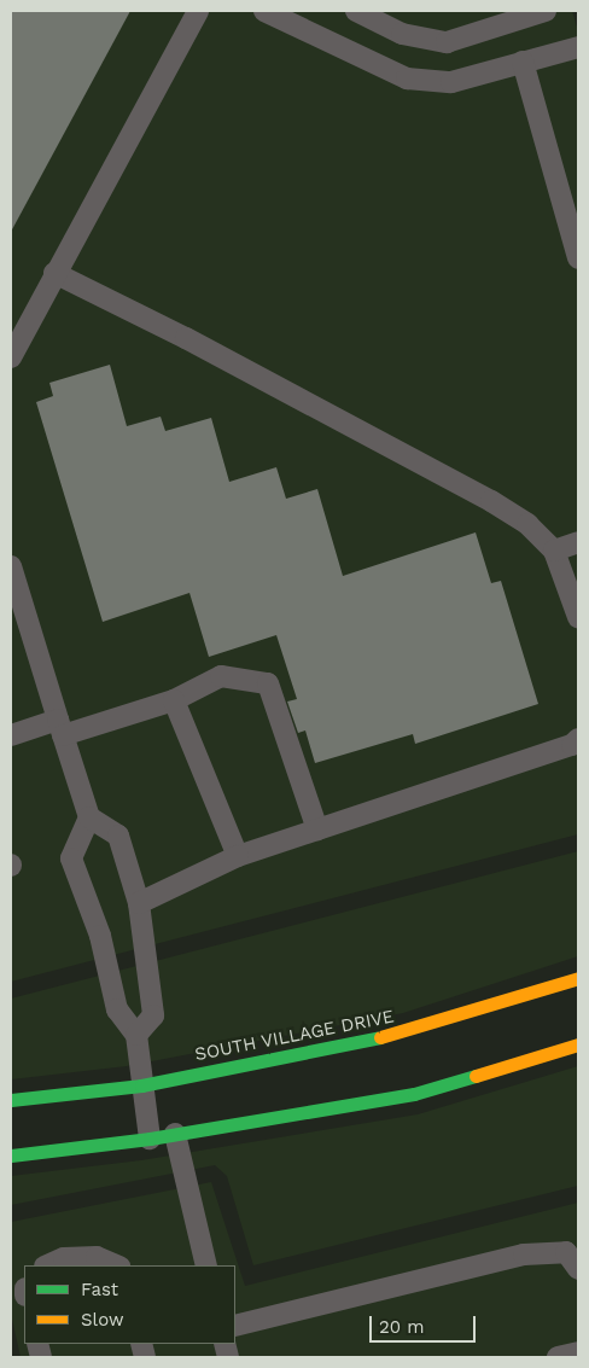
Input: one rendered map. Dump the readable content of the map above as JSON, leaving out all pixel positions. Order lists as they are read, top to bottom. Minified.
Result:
{"streets":{"street":["SOUTH VILLAGE DRIVE"]},"legend":["Fast","Slow"],"scale_bar":"20 m"}
